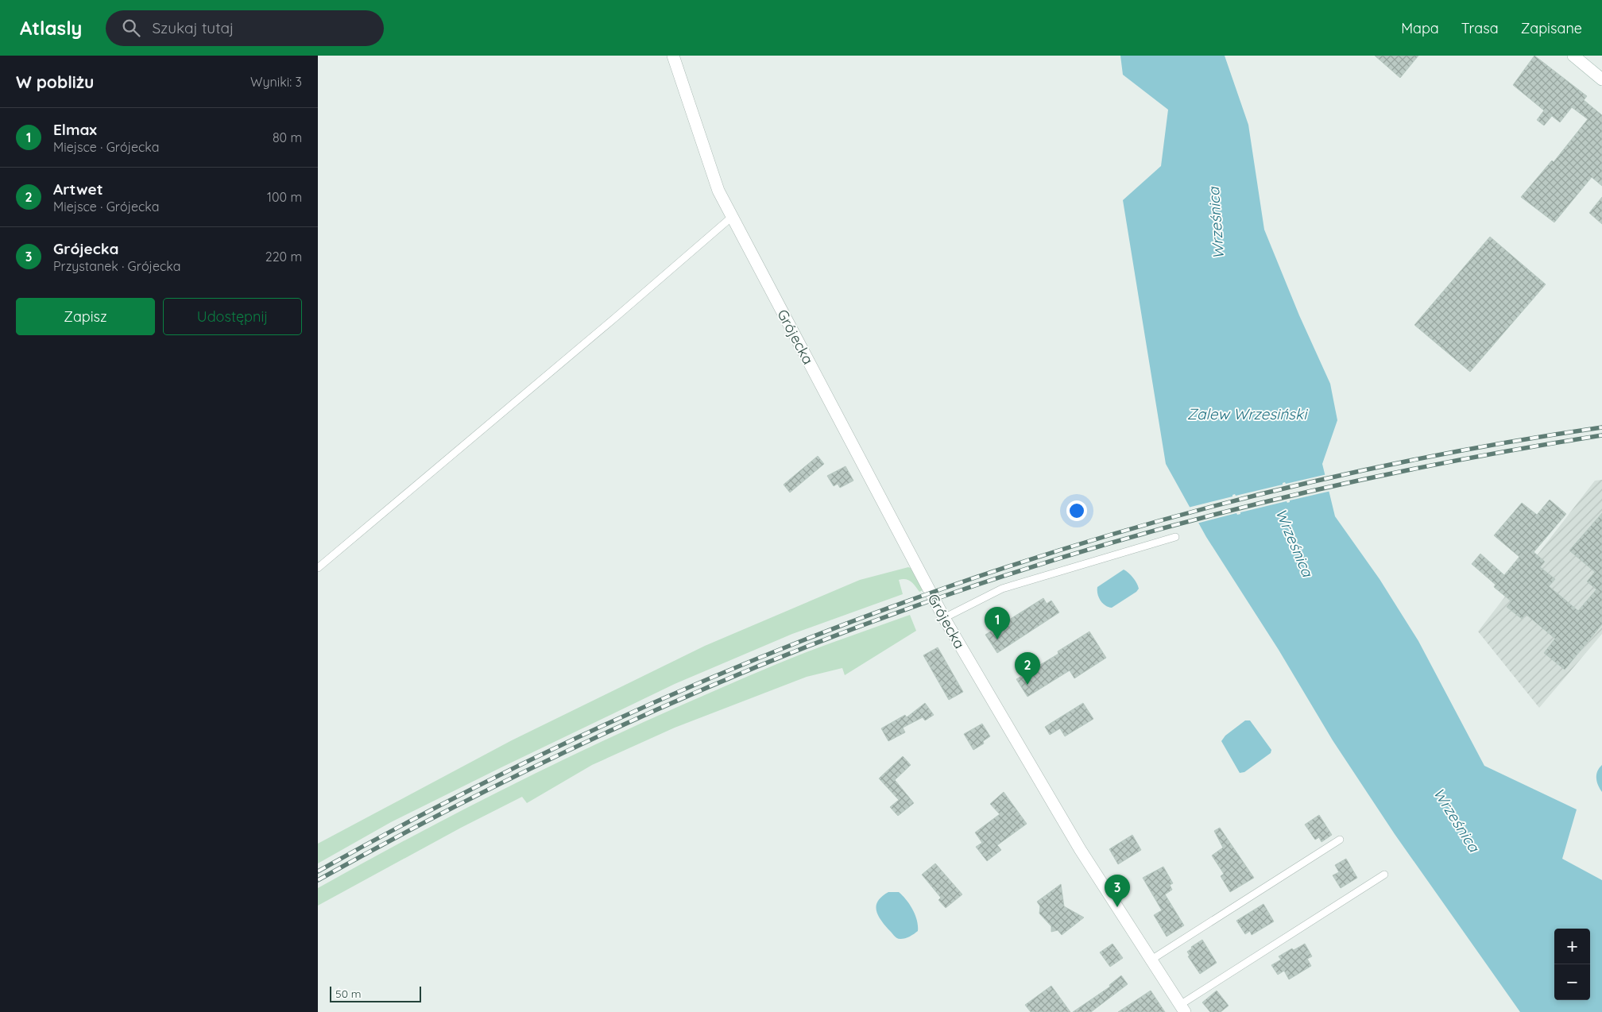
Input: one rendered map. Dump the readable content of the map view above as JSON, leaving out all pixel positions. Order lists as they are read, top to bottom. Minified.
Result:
{"streets":{"street":["Grójecka"]},"water":["Wrześnica","Zalew Wrzesiński"],"scale_bar":"50 m","page":{"header":"Atlasly","search":"Szukaj tutaj","nav":["Mapa","Trasa","Zapisane"],"heading":["W pobliżu","Wyniki: 3"],"list":[{"mark":"1","name":"Elmax","note":"Miejsce · Grójecka","value":"80 m"},{"mark":"2","name":"Artwet","note":"Miejsce · Grójecka","value":"100 m"},{"mark":"3","name":"Grójecka","note":"Przystanek · Grójecka","value":"220 m"}],"buttons":["Zapisz","Udostępnij"],"pins":["1","2","3"],"map_buttons":["+","−"],"scale":"50 m"}}
